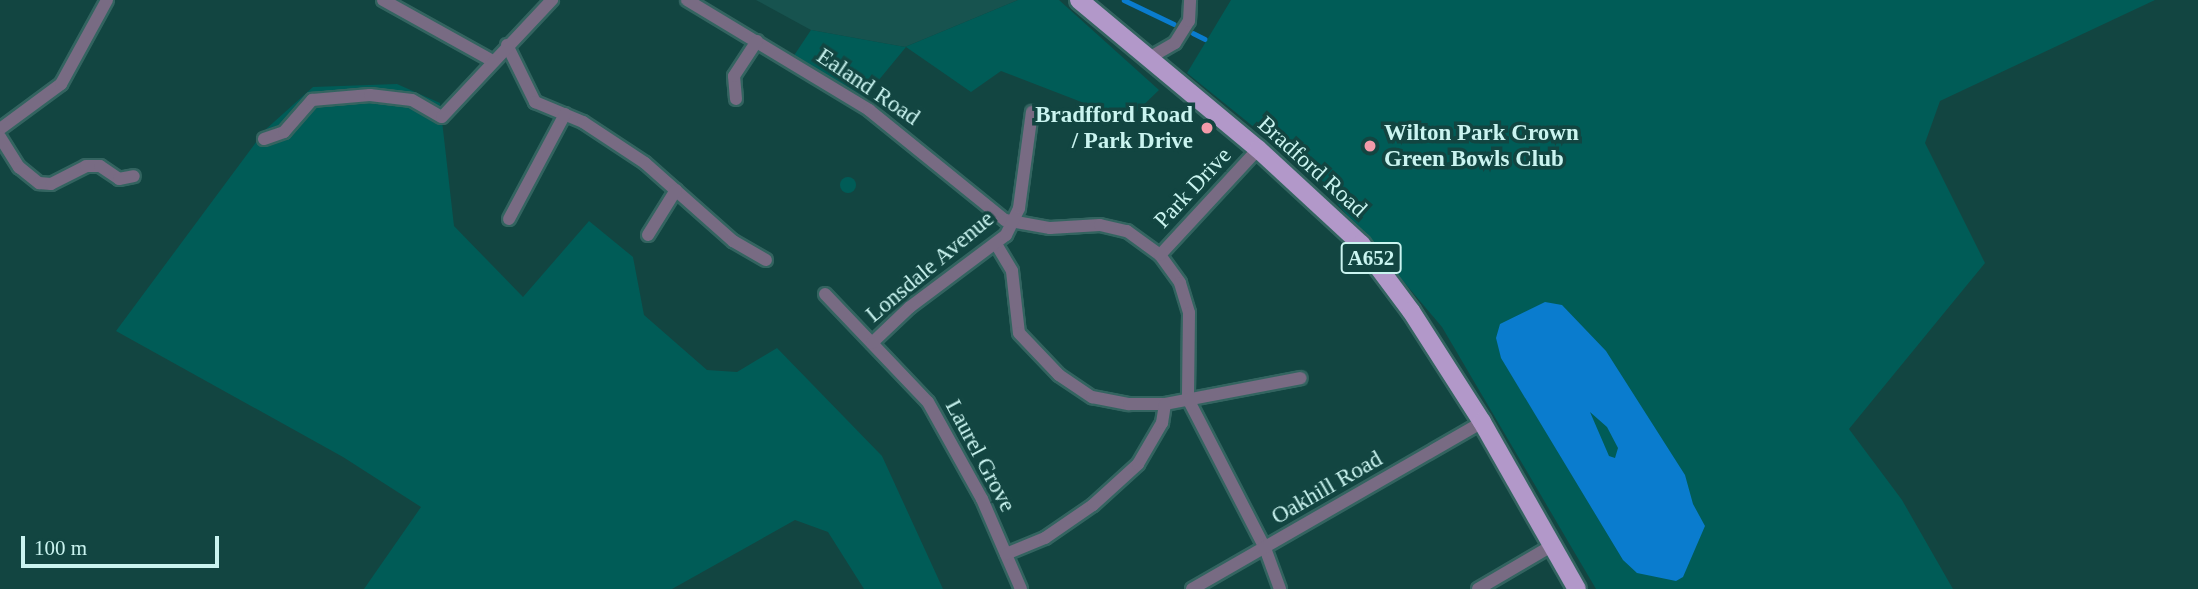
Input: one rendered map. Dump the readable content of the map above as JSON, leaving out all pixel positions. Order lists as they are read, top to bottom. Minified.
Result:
{"streets":{"main road":["Bradford Road","A652"],"street":["Ealand Road","Park Drive","Lonsdale Avenue","Laurel Grove","Oakhill Road"]},"crossings":[["Ealand Road","Lonsdale Avenue"],["Bradford Road","Park Drive"],["Bradford Road","Oakhill Road"],["Lonsdale Avenue","Laurel Grove"]],"places":["Bradfford Road / Park Drive","Wilton Park Crown Green Bowls Club"],"scale_bar":"100 m"}
